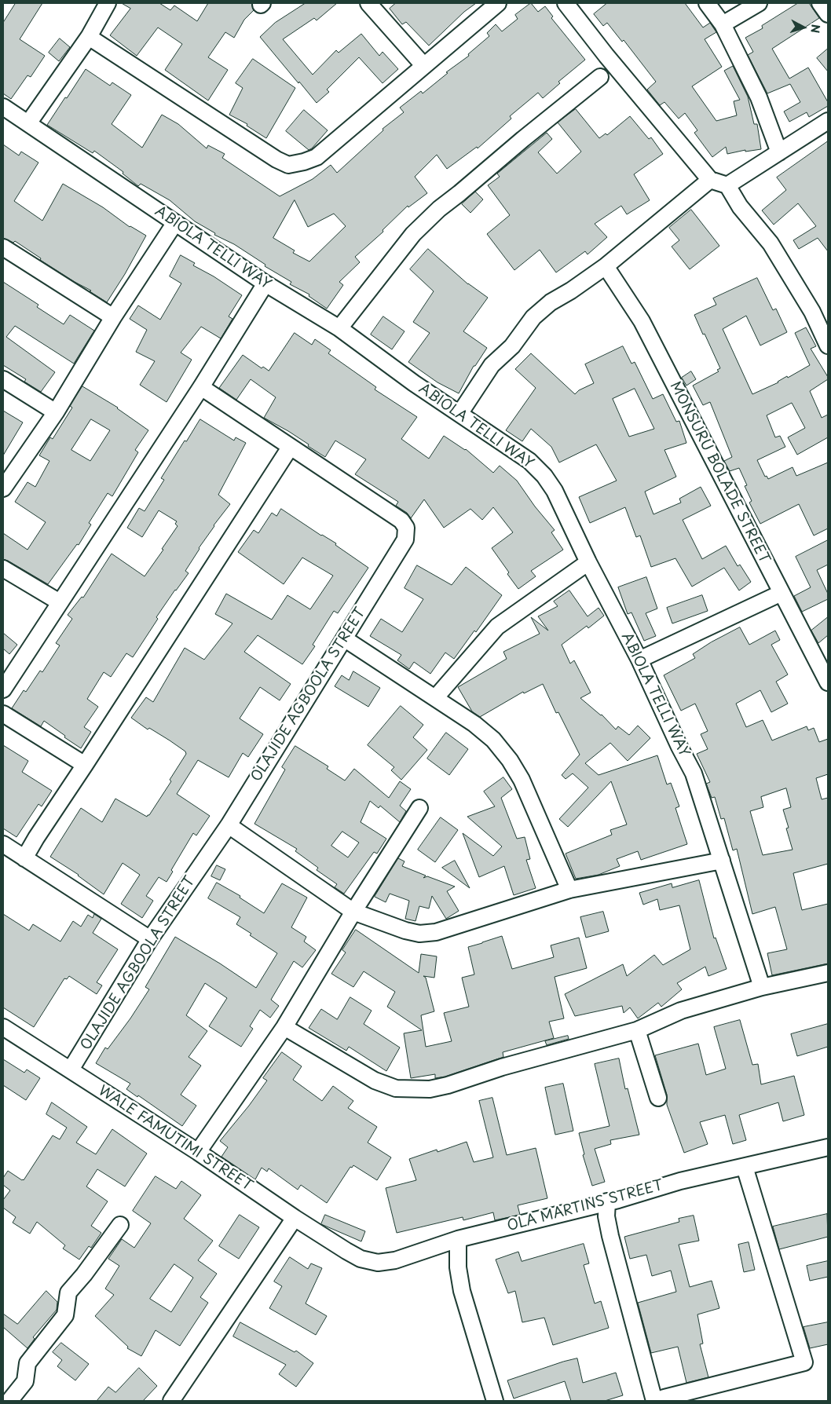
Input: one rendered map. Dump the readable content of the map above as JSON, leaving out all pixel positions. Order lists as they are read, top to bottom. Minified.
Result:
{"streets":{"street":["ABIOLA TELLI WAY","MONSURU BOLADE STREET","OLAJIDE AGBOOLA STREET","WALE FAMUTIMI STREET","OLA MARTINS STREET"]},"crossings":[["OLAJIDE AGBOOLA STREET","WALE FAMUTIMI STREET"],["WALE FAMUTIMI STREET","OLA MARTINS STREET"]],"north":"right"}
